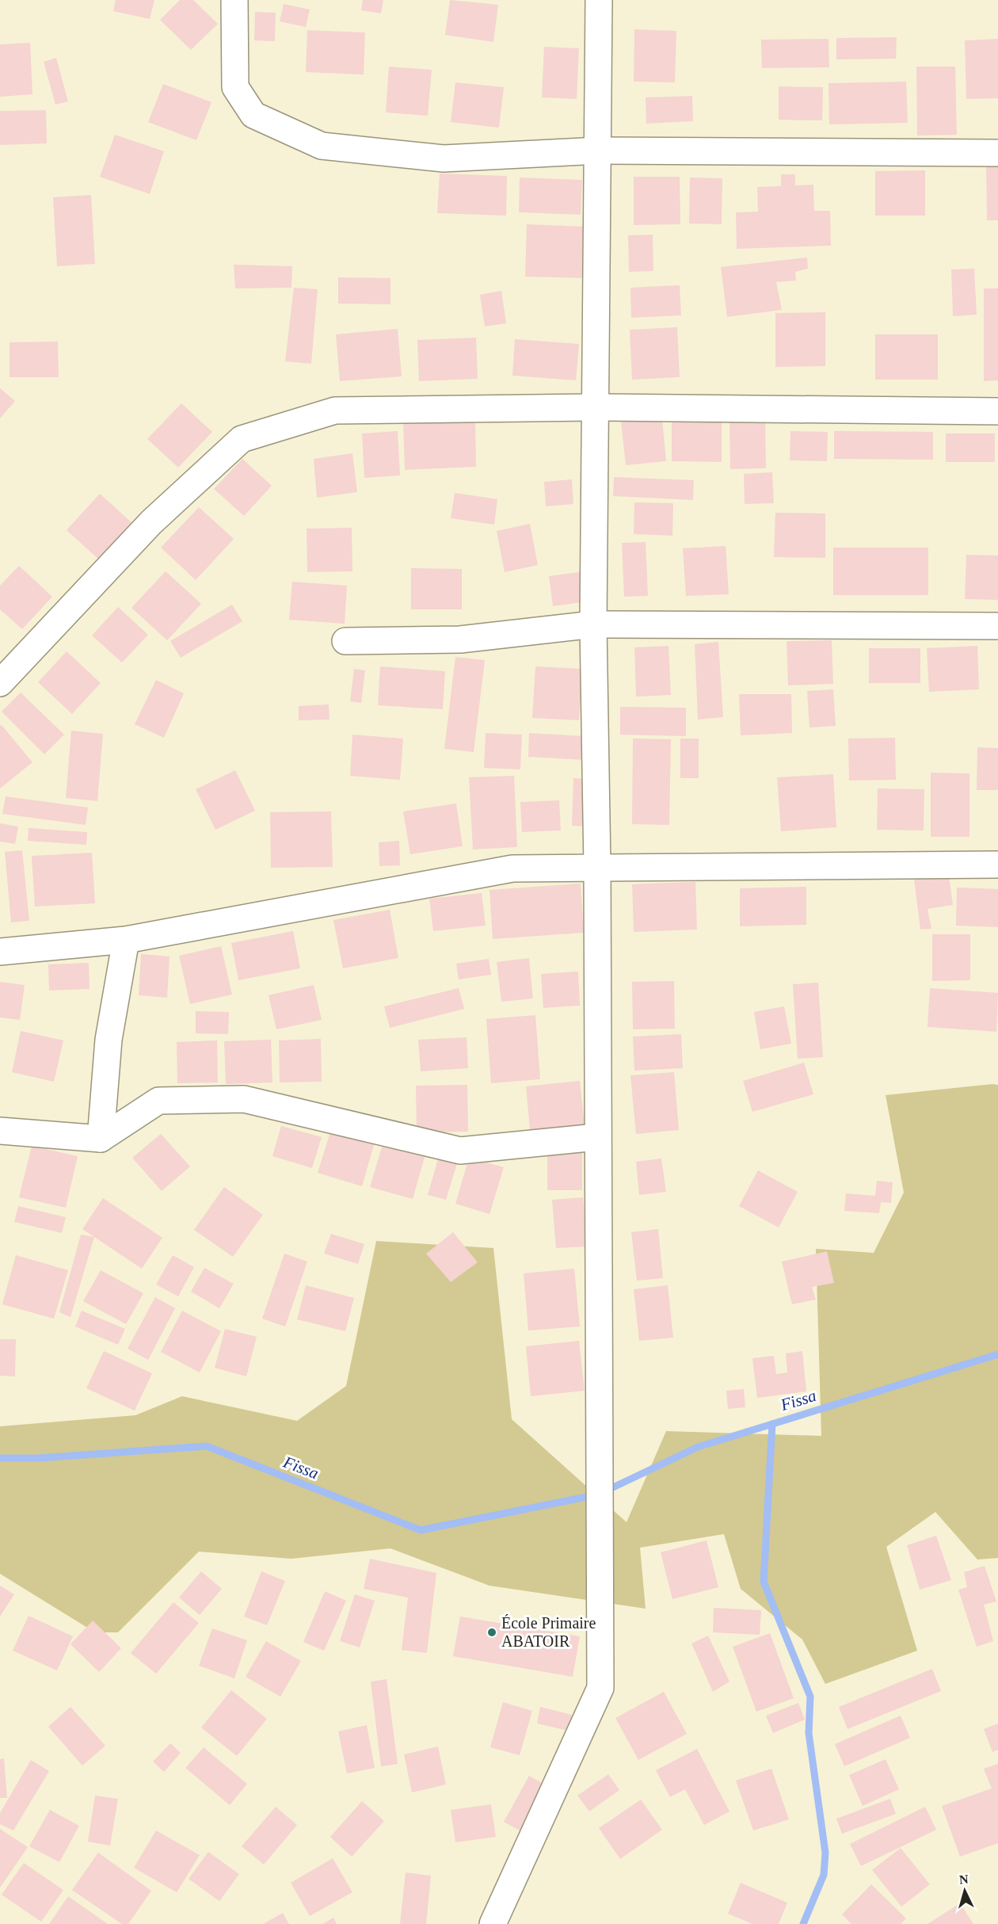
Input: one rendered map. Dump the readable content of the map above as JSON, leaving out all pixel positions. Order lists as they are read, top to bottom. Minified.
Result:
{"water":["Fissa"],"places":["École Primaire ABATOIR"],"north":"top"}
